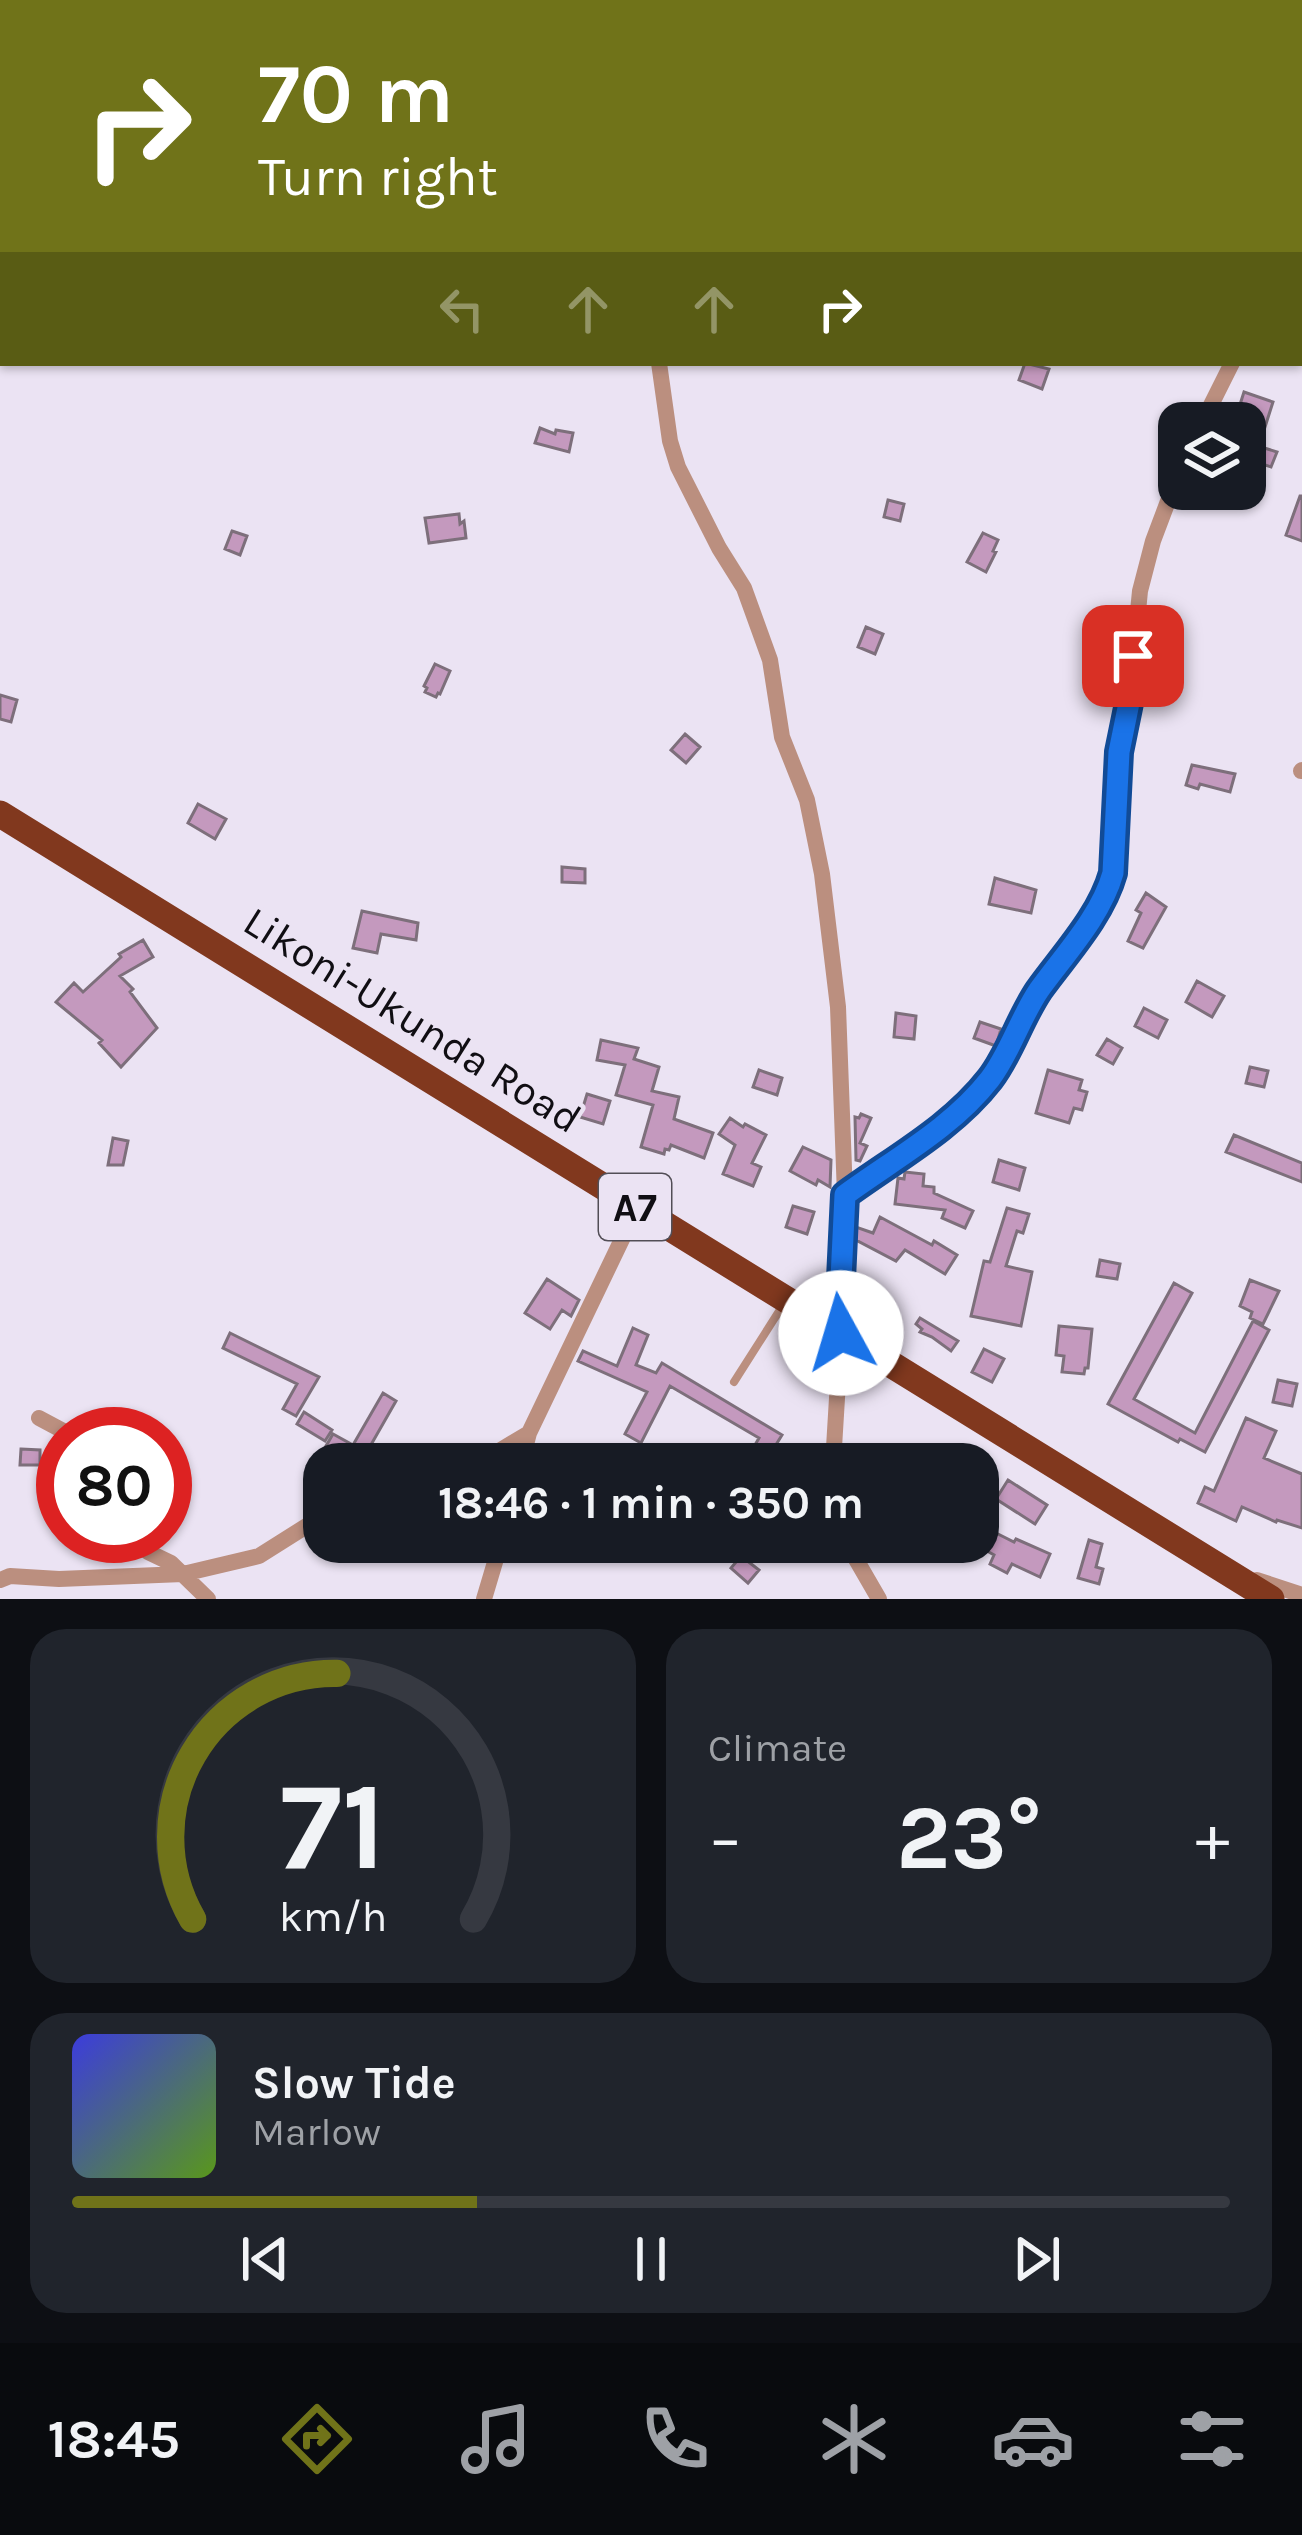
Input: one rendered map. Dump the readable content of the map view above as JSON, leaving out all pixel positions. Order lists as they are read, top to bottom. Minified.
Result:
{"streets":{"highway":["Likoni-Ukunda Road","A7"]},"page":{"turn":["70 m","Turn right"],"limit":"80","trip":"18:46 · 1 min · 350 m","tile":"Climate","heat":["−","23°","+"],"song":["Slow Tide","Marlow"],"tabs":"18:45","gauge":["71","km/h"]}}
